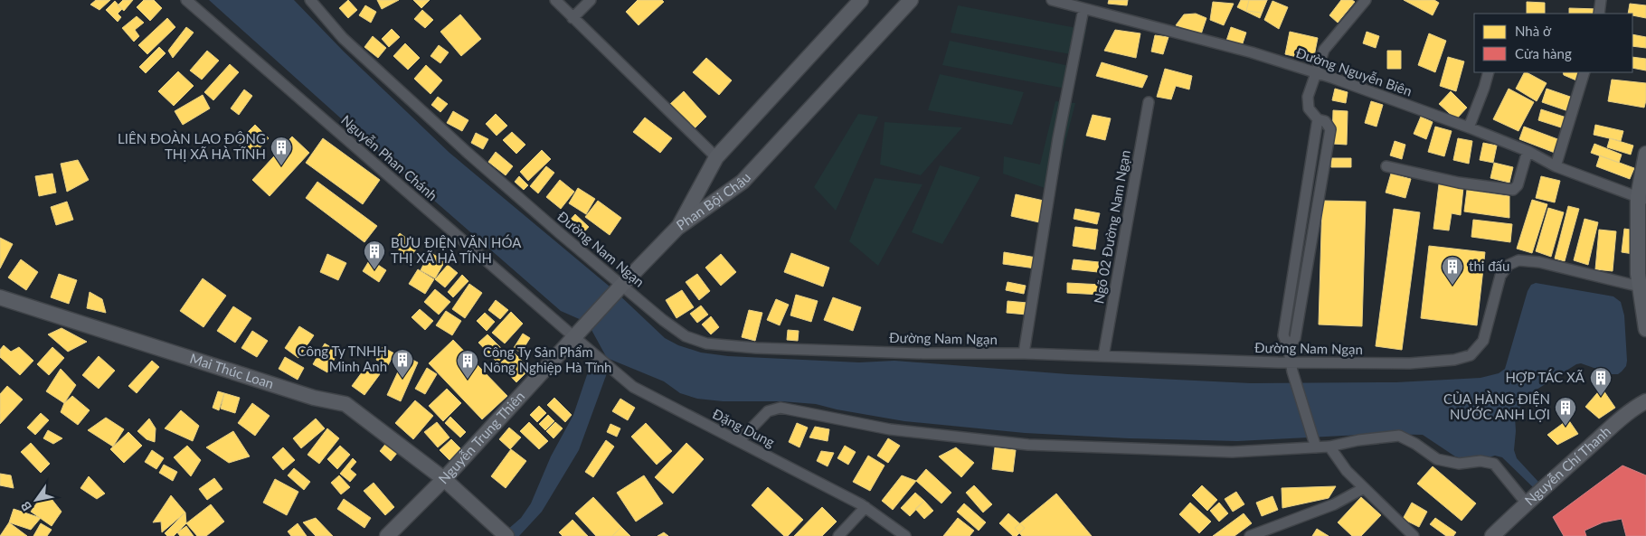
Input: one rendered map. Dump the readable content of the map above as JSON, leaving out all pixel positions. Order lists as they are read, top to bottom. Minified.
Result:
{"streets":{"street":["Đường Nguyễn Biên","Nguyễn Phan Chánh","Phan Bội Châu","Ngõ 02 Đường Nam Ngạn","Đường Nam Ngạn","Mai Thúc Loan","Đặng Dung","Nguyễn Trung Thiên","Nguyễn Chí Thanh"]},"crossings":[["Nguyễn Phan Chánh","Đặng Dung"],["Nguyễn Phan Chánh","Nguyễn Trung Thiên"],["Phan Bội Châu","Nguyễn Trung Thiên"],["Ngõ 02 Đường Nam Ngạn","Đường Nam Ngạn"],["Đường Nam Ngạn","Nguyễn Trung Thiên"],["Mai Thúc Loan","Nguyễn Trung Thiên"],["Đặng Dung","Nguyễn Trung Thiên"]],"places":{"building":["LIÊN ĐOÀN LAO ĐỘNG THỊ XÃ HÀ TĨNH","BƯU ĐIỆN VĂN HÓA THỊ XÃ HÀ TĨNH","thi đấu","Công Ty TNHH Minh Anh","Công Ty Sản Phẩm Nông Nghiệp Hà Tĩnh","HỢP TÁC XÃ","CỦA HÀNG ĐIỆN NƯỚC ANH LỢI"]},"legend":["Nhà ở","Cửa hàng"],"north":"bottom left"}
